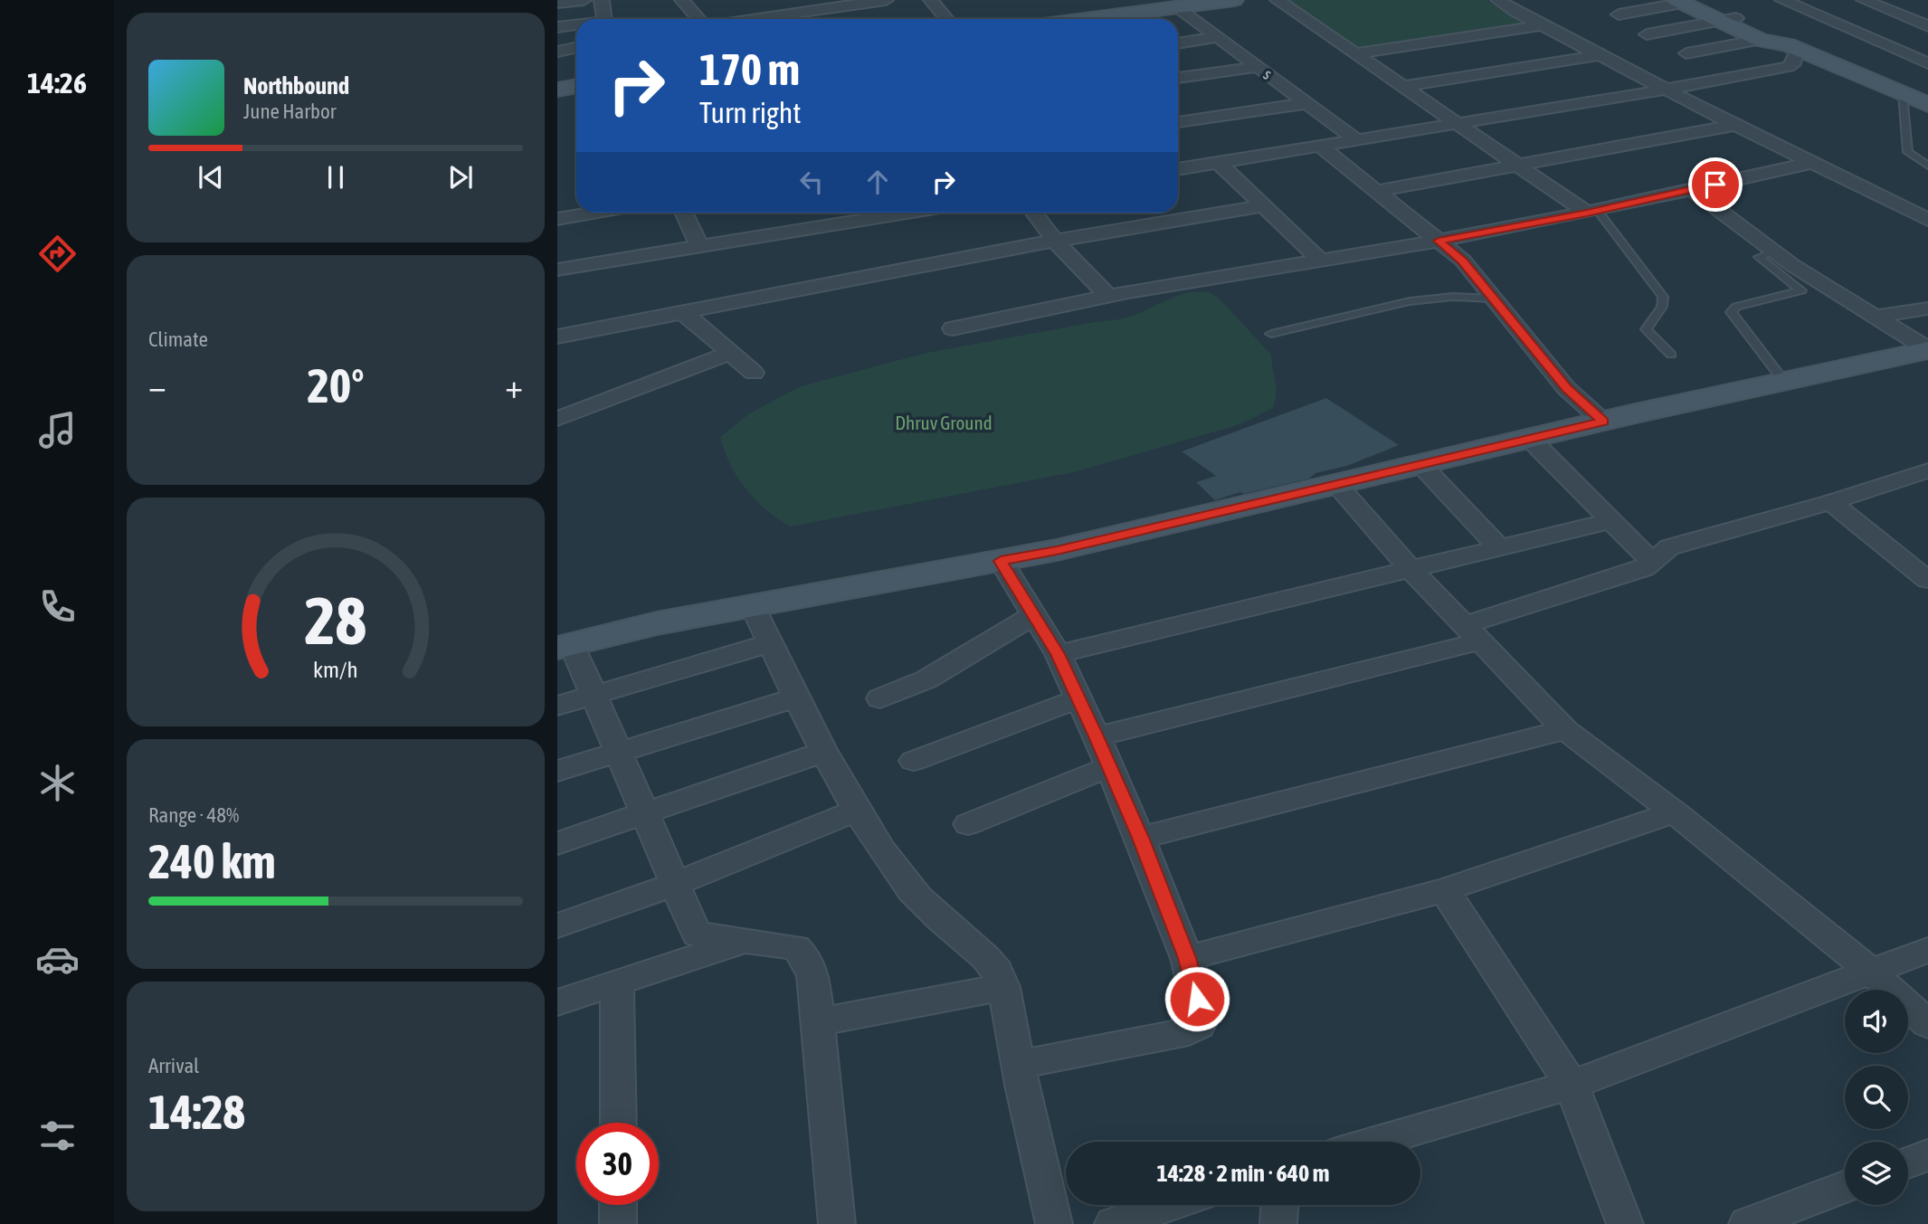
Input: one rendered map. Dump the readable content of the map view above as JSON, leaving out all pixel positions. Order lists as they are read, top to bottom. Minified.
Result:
{"streets":{"street":["s"]},"parks":["Dhruv Ground"],"page":{"tabs":"14:26","turn":["170 m","Turn right"],"song":["Northbound","June Harbor"],"tile":["Climate",["Range · 48%","240 km"],["Arrival","14:28"]],"heat":["−","20°","+"],"limit":"30","trip":"14:28 · 2 min · 640 m","gauge":["28","km/h"]}}
